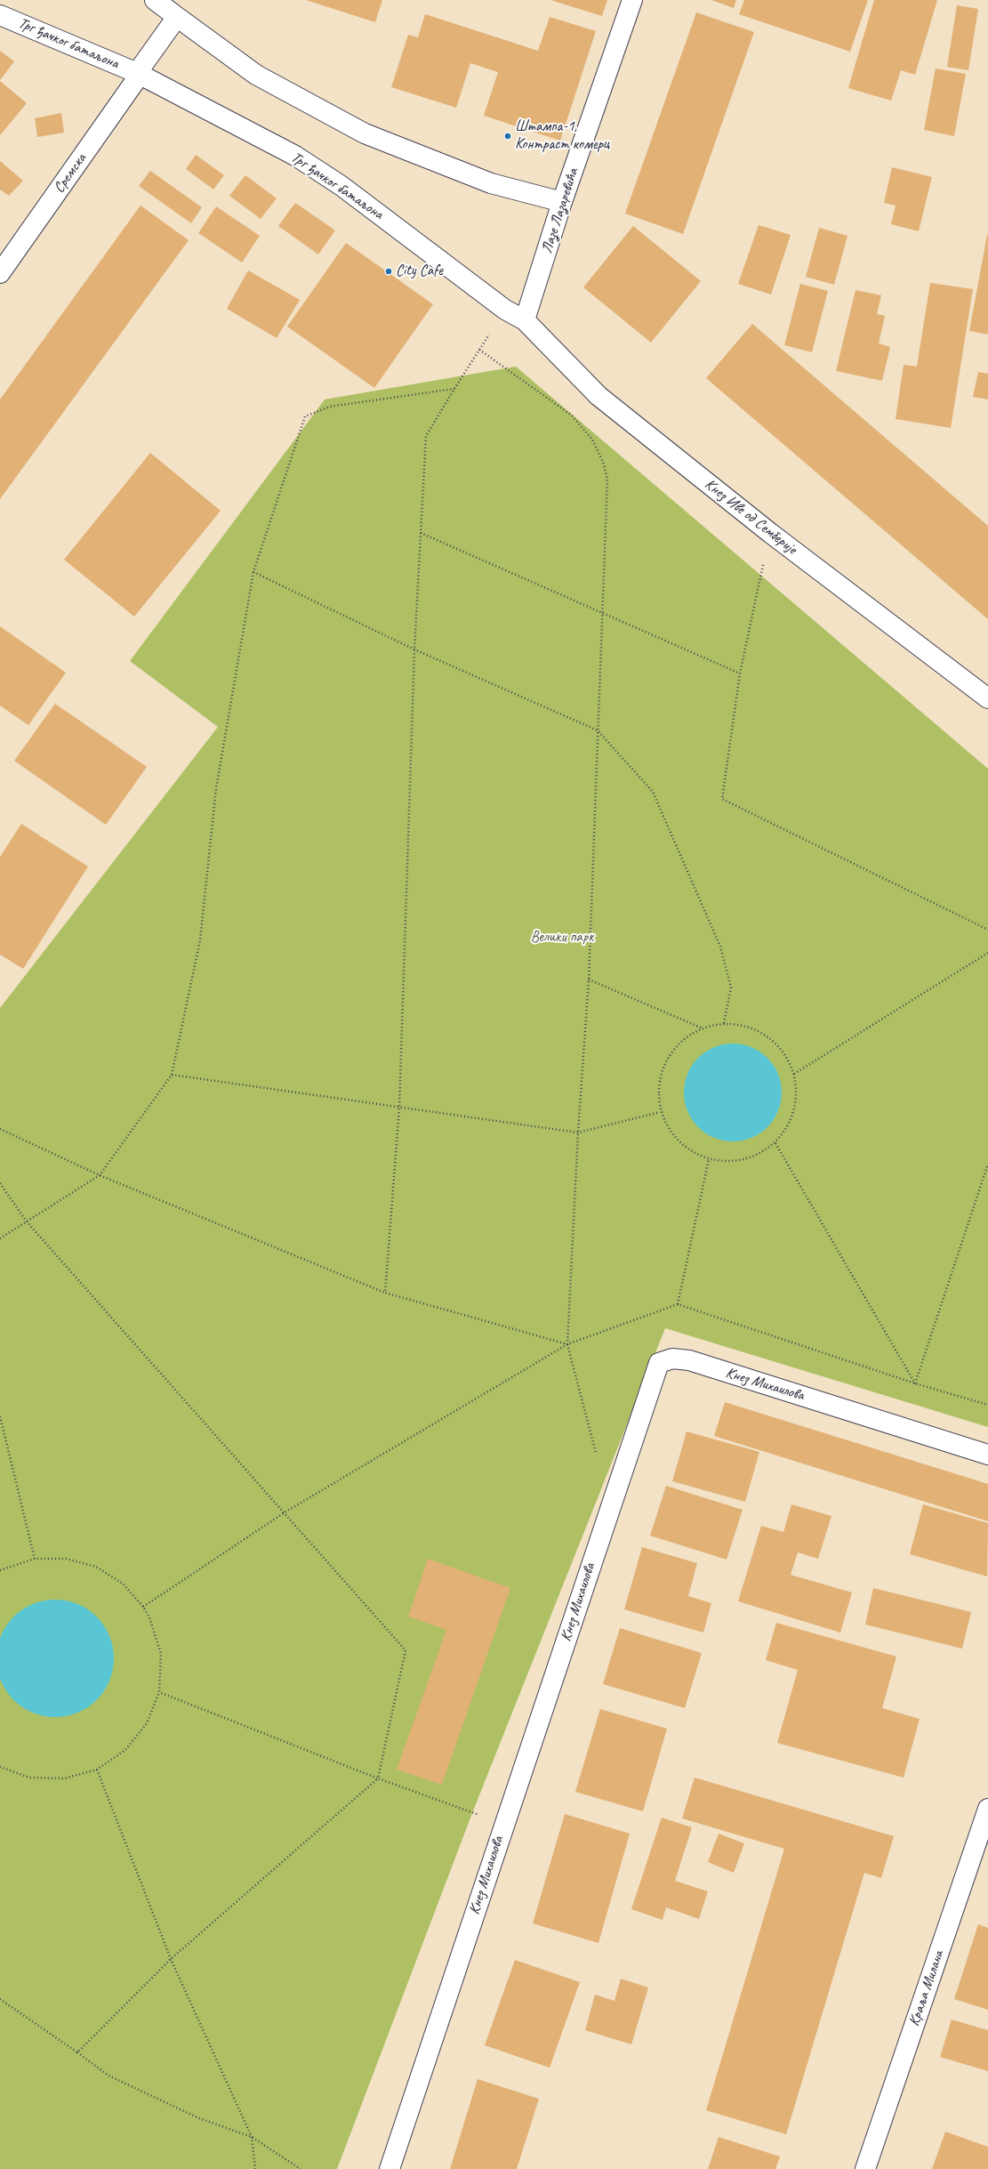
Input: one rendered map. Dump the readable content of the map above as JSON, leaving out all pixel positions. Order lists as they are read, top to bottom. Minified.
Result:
{"streets":{"street":["Трг ђачког батаљона","Сремска","Лазе Лазаревића","Кнез Иве од Семберије","Кнез Михаилова","Краља Милана"]},"crossings":[["Трг ђачког батаљона","Сремска"],["Трг ђачког батаљона","Лазе Лазаревића"],["Трг ђачког батаљона","Кнез Иве од Семберије"],["Лазе Лазаревића","Кнез Иве од Семберије"]],"parks":["Велики парк"],"places":["Штампа-1, Контраст комерц","City Cafe"]}
